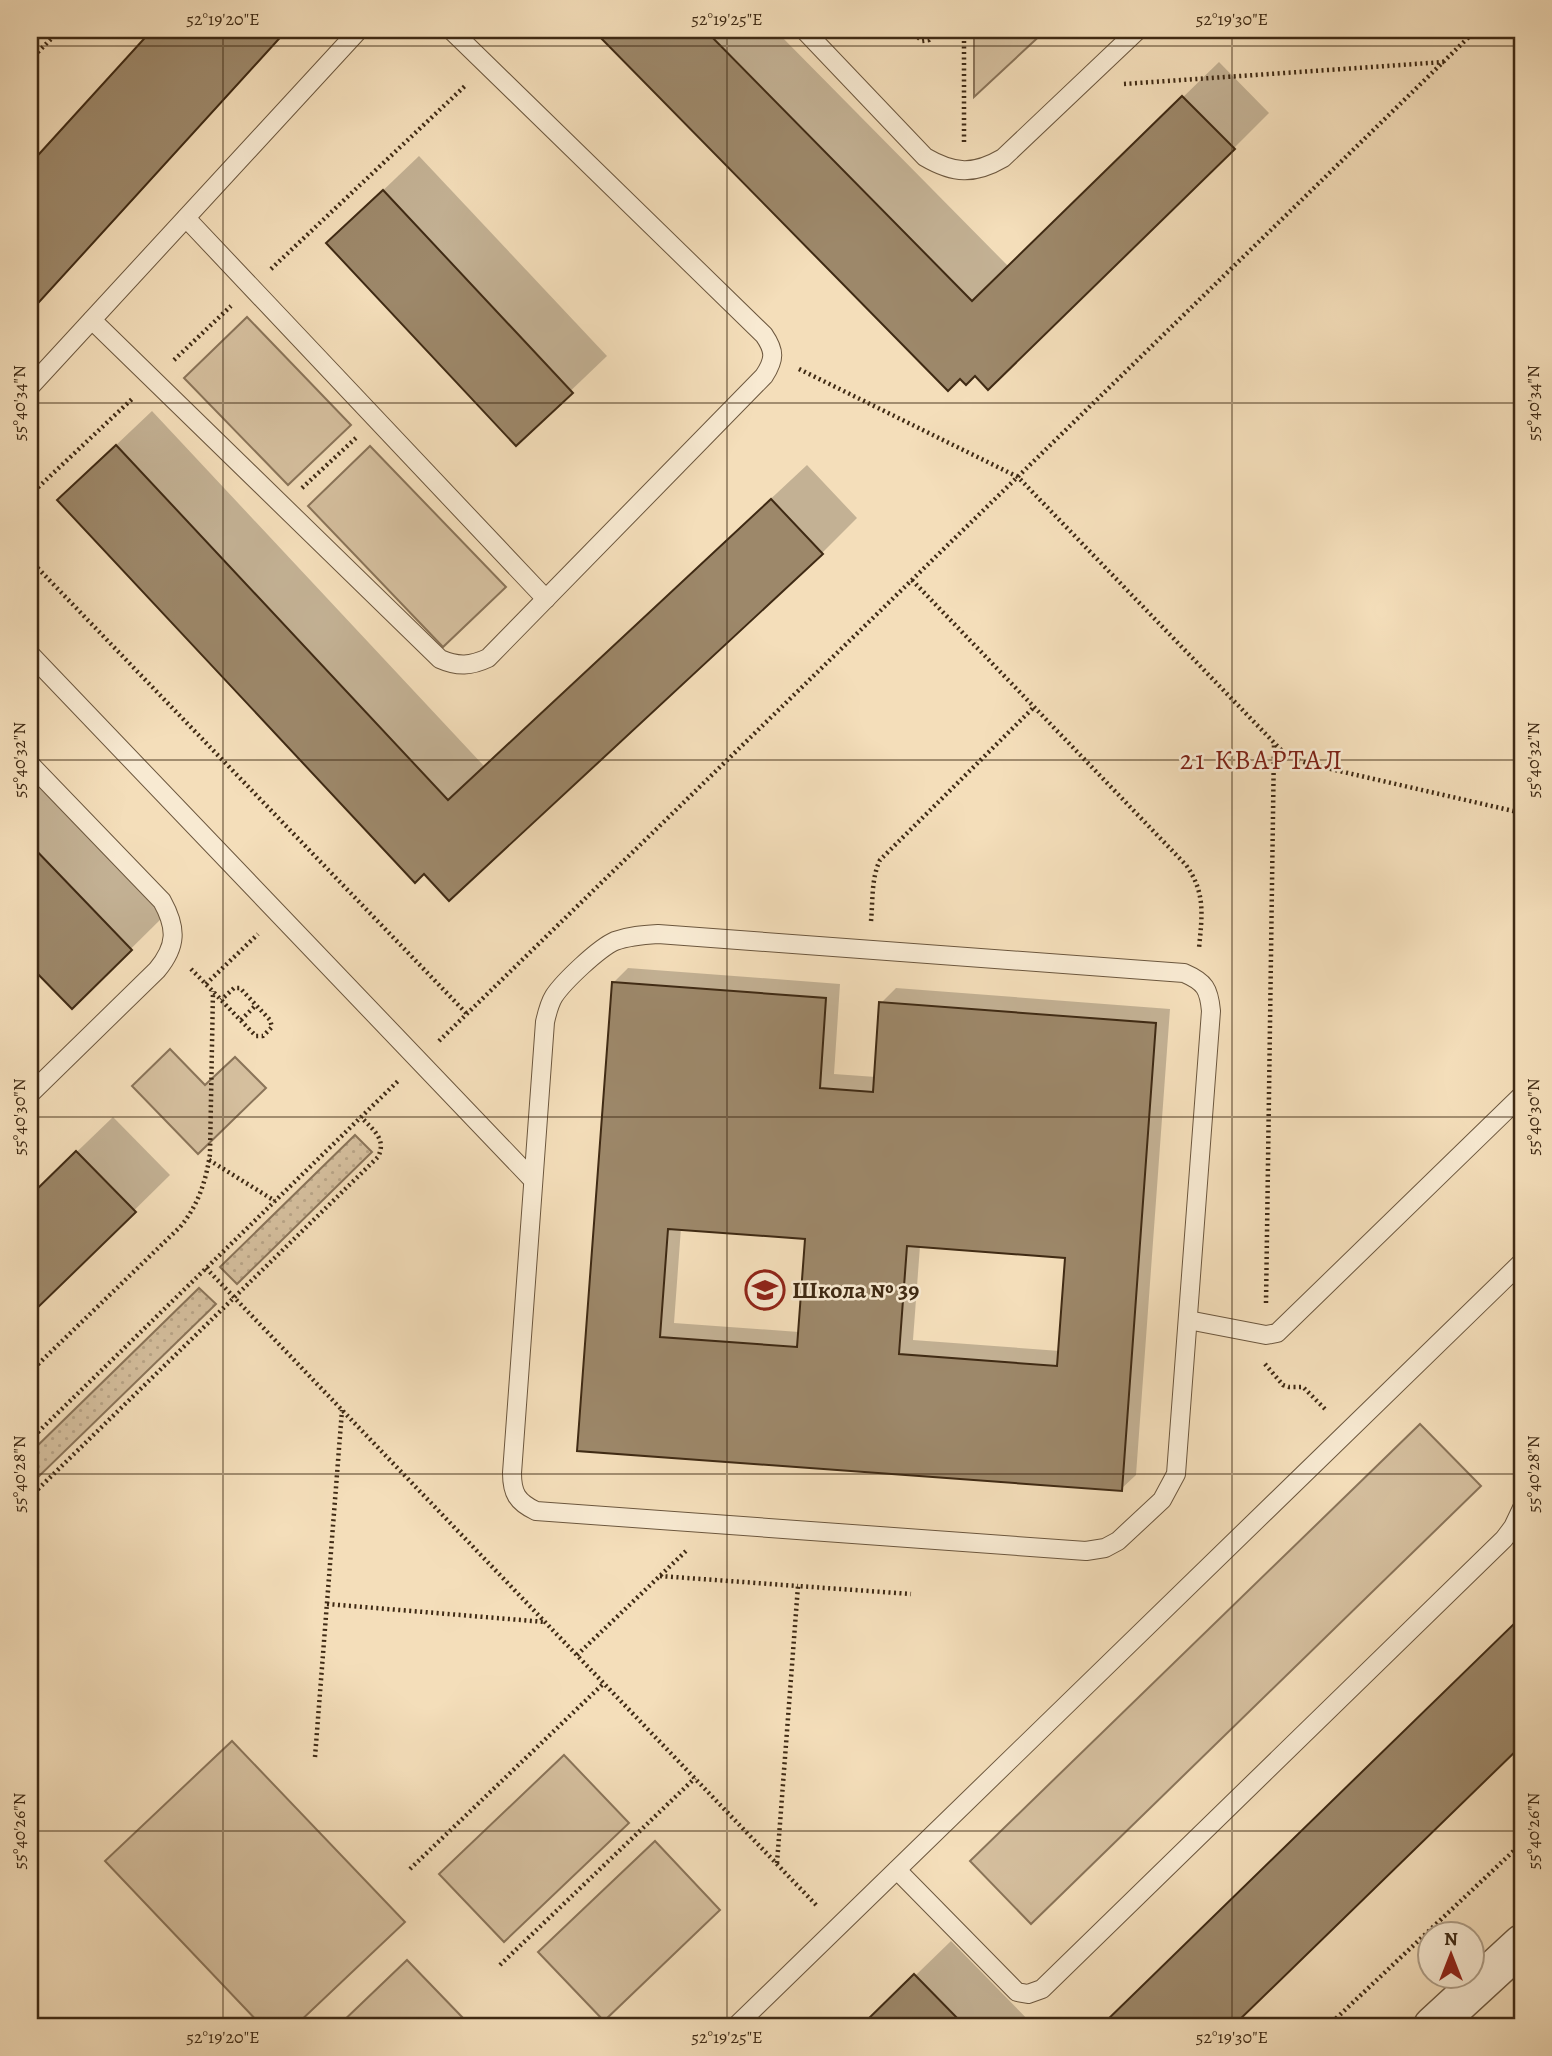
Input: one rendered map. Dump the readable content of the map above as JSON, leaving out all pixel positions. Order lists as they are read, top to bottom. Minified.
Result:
{"districts":["21 КВАРТАЛ"],"places":{"school or university":["Школа № 39"]},"north":"top","coordinates":["52°19'20\"E","52°19'25\"E","52°19'30\"E","55°40'34\"N","55°40'32\"N","55°40'30\"N","55°40'28\"N","55°40'26\"N"]}
